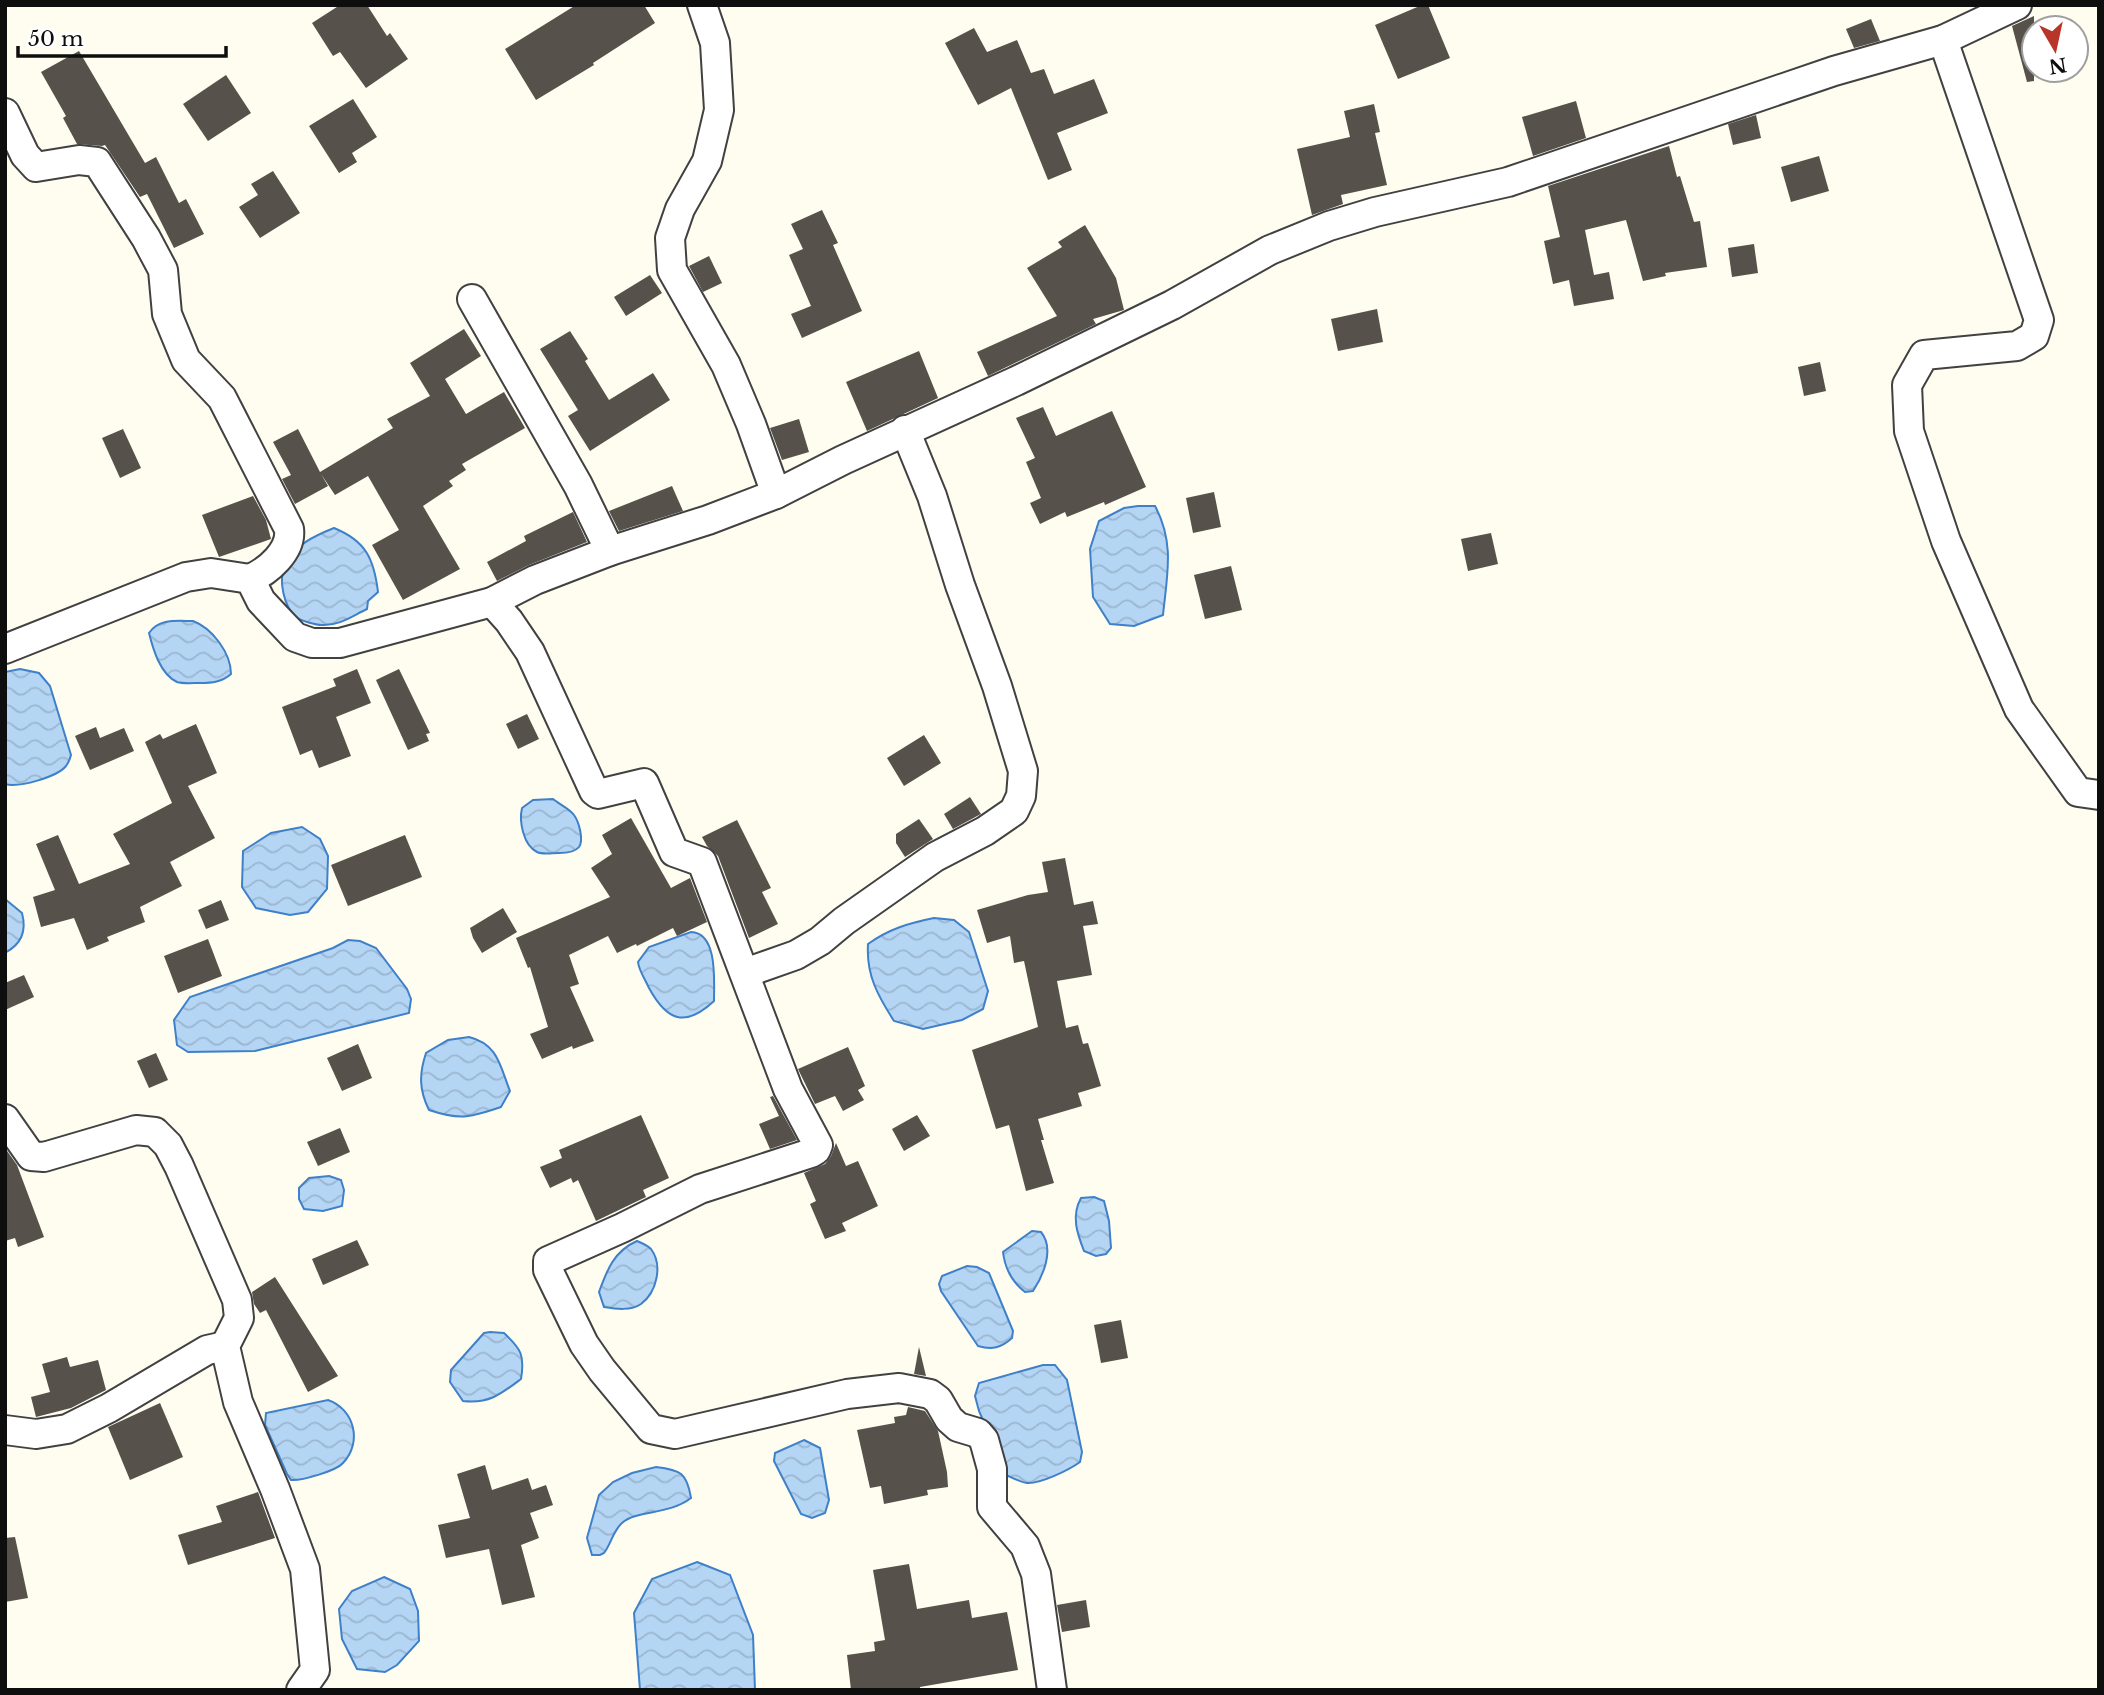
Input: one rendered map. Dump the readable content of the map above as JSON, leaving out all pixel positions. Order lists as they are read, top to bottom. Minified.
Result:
{"scale_bar":"50 m","north":"bottom"}
